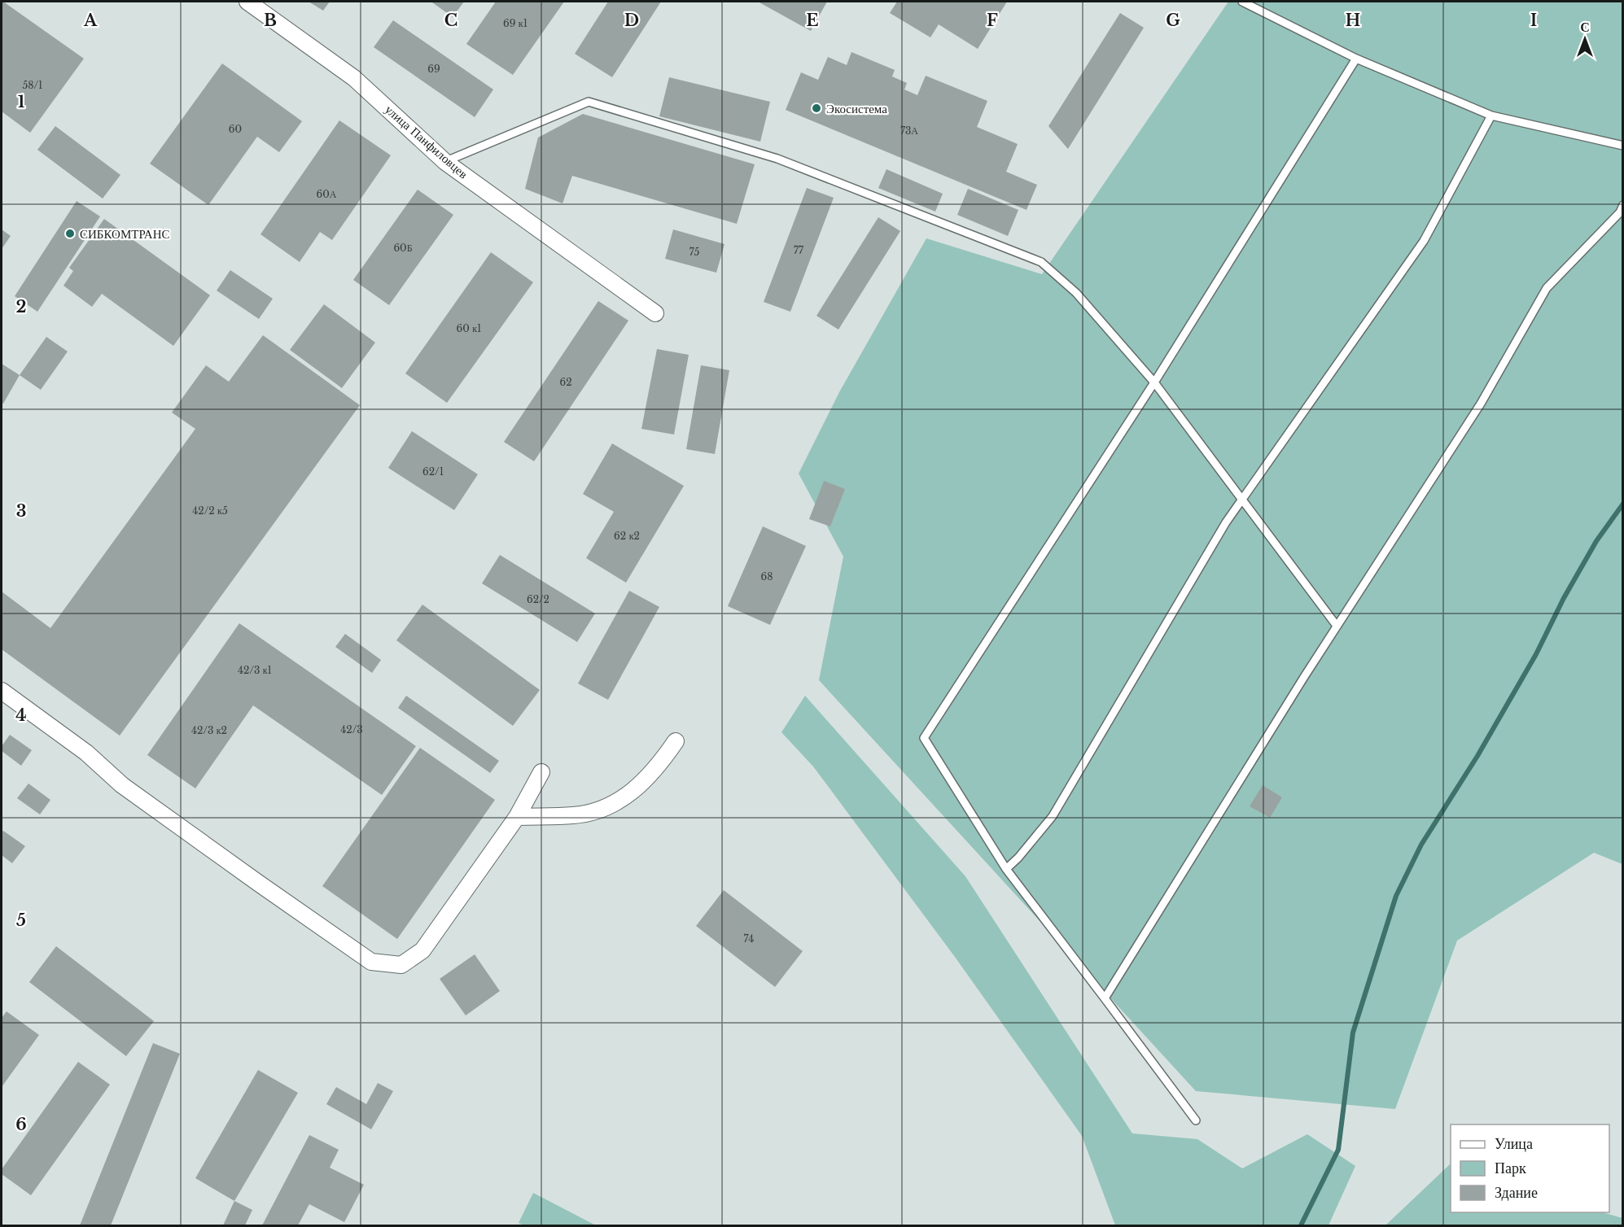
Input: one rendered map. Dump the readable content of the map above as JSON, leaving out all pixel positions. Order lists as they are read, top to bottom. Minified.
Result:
{"streets":{"street":["улица Панфиловцев"]},"places":["Экосистема","СИБКОМТРАНС"],"house_numbers":["69 к1","69","58/1","60","73А","60А","60Б","77","75","60 к1","62","62/1","42/2 к5","62 к2","68","62/2","42/3 к1","42/3","42/3 к2","74"],"legend":["Улица","Парк","Здание"],"north":"top","grid":{"columns":["A","B","C","D","E","F","G","H","I"],"rows":["1","2","3","4","5","6"]}}
